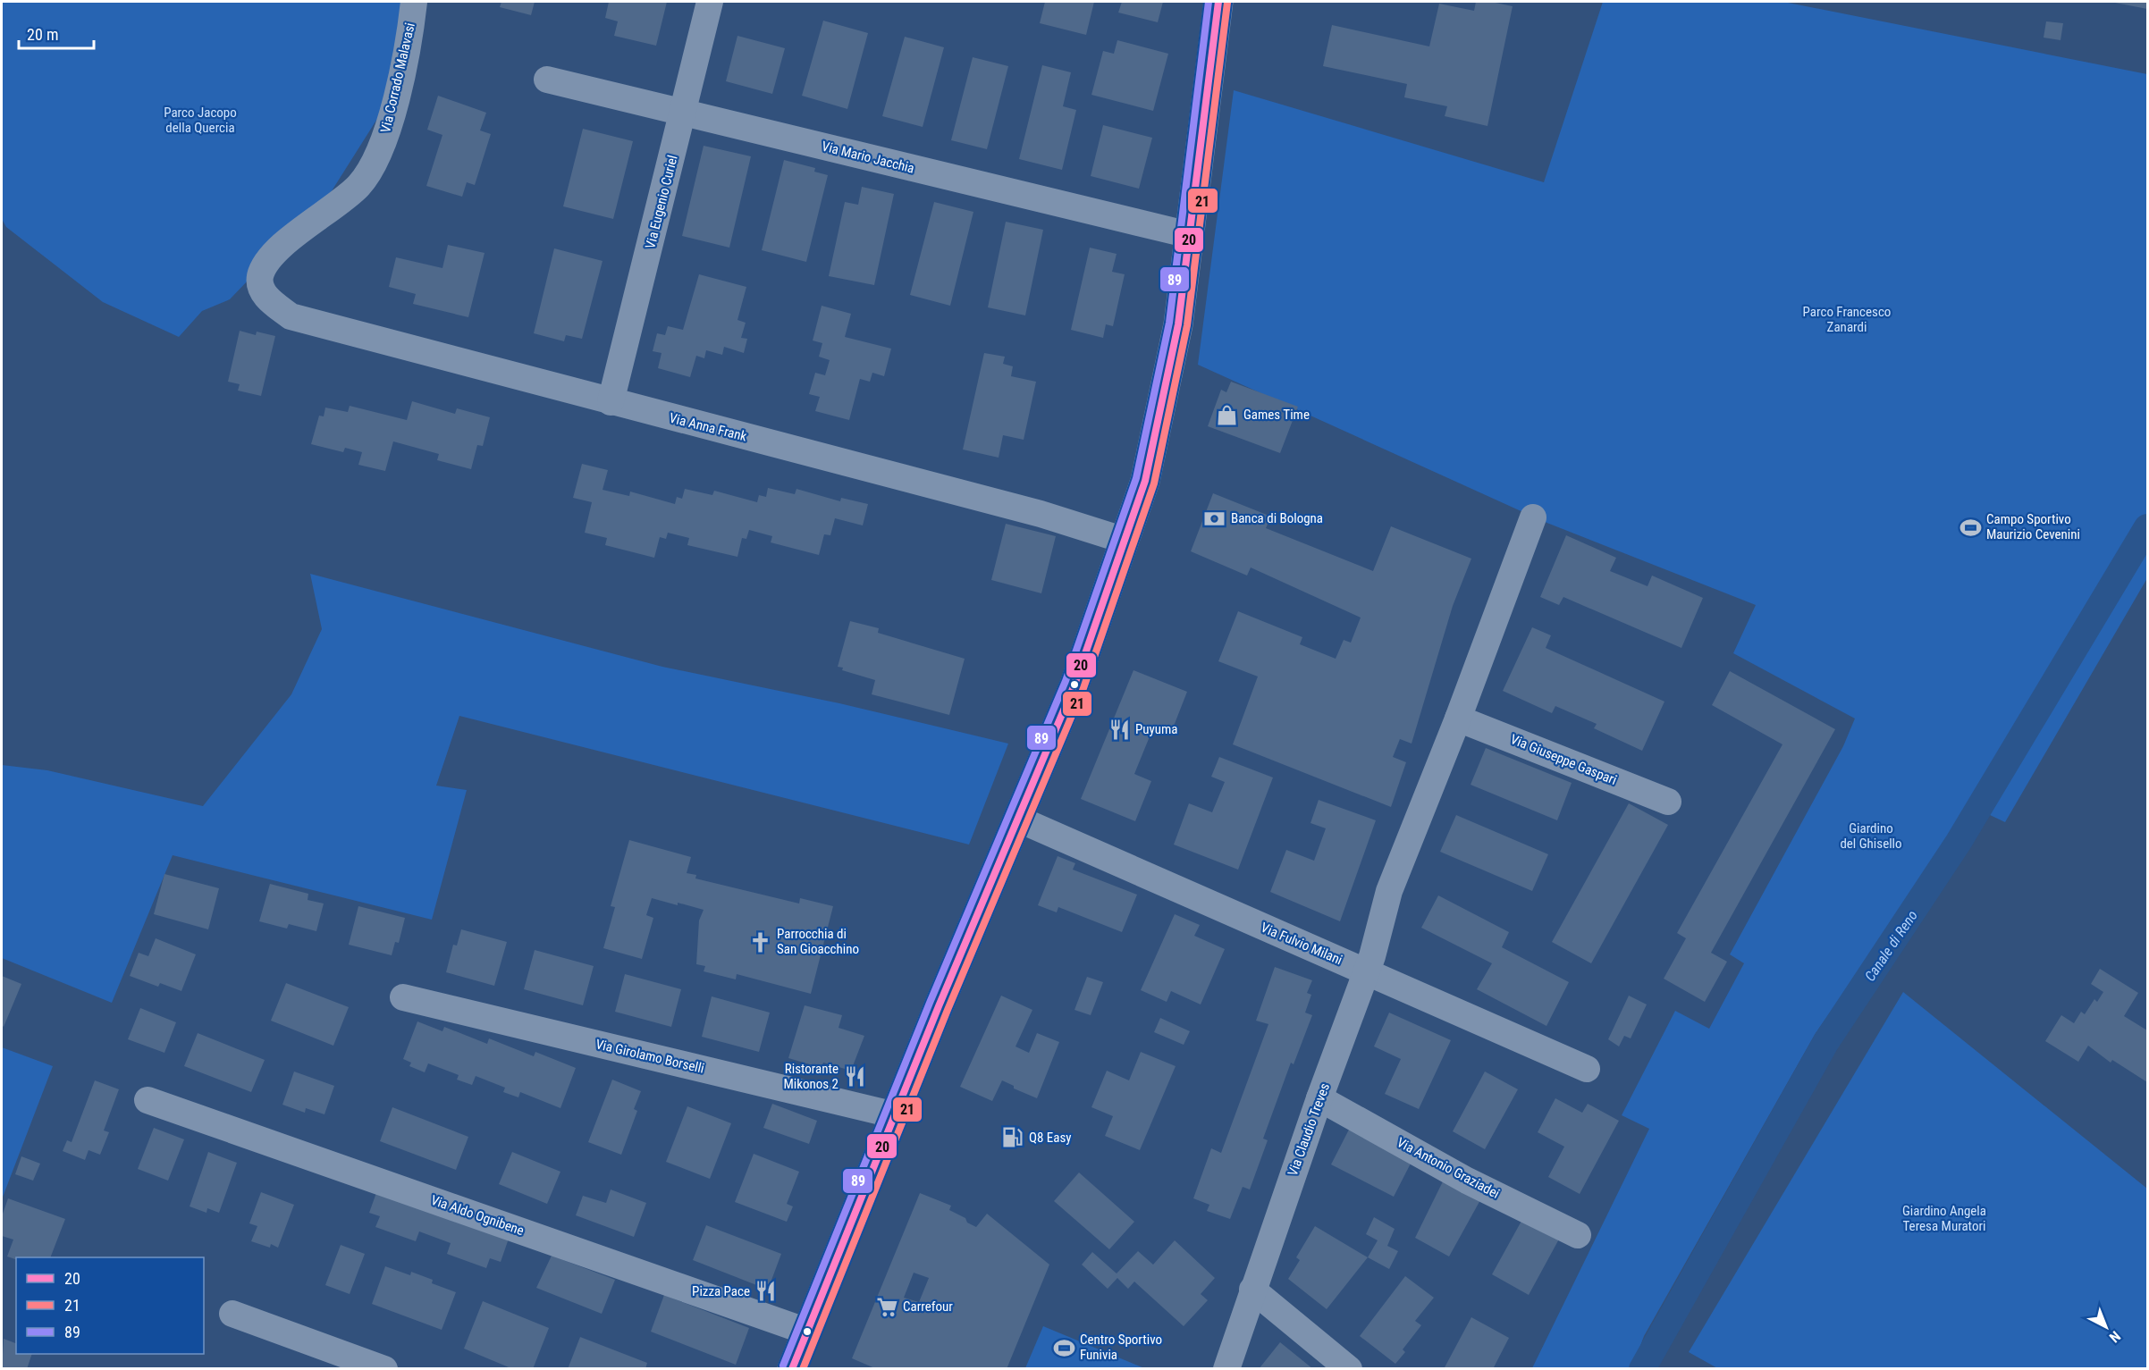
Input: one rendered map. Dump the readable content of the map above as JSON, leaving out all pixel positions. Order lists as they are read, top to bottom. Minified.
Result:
{"streets":{"street":["Via Corrado Malavasi","Via Mario Jacchia","Via Eugenio Curiel","Via Anna Frank","Via Giuseppe Gaspari","Via Fulvio Milani","Via Girolamo Borselli","Via Claudio Treves","Via Antonio Graziadei","Via Aldo Ognibene"]},"crossings":[["Via Corrado Malavasi","Via Anna Frank"],["Via Mario Jacchia","Via Eugenio Curiel"],["Via Eugenio Curiel","Via Anna Frank"],["Via Giuseppe Gaspari","Via Claudio Treves"],["Via Fulvio Milani","Via Claudio Treves"],["Via Claudio Treves","Via Antonio Graziadei"]],"water":["Canale di Reno"],"parks":["Parco Jacopo della Quercia","Parco Francesco Zanardi","Giardino del Ghisello","Giardino Angela Teresa Muratori"],"places":{"shop":["Games Time"],"bank":["Banca di Bologna"],"sports":["Campo Sportivo Maurizio Cevenini","Centro Sportivo Funivia"],"restaurant":["Puyuma","Ristorante Mikonos 2","Pizza Pace"],"church":["Parrocchia di San Gioacchino"],"fuel station":["Q8 Easy"],"supermarket":["Carrefour"]},"lines":["transit line 20","transit line 89","transit line 21"],"legend":["20","21","89"],"scale_bar":"20 m","north":"bottom right"}
